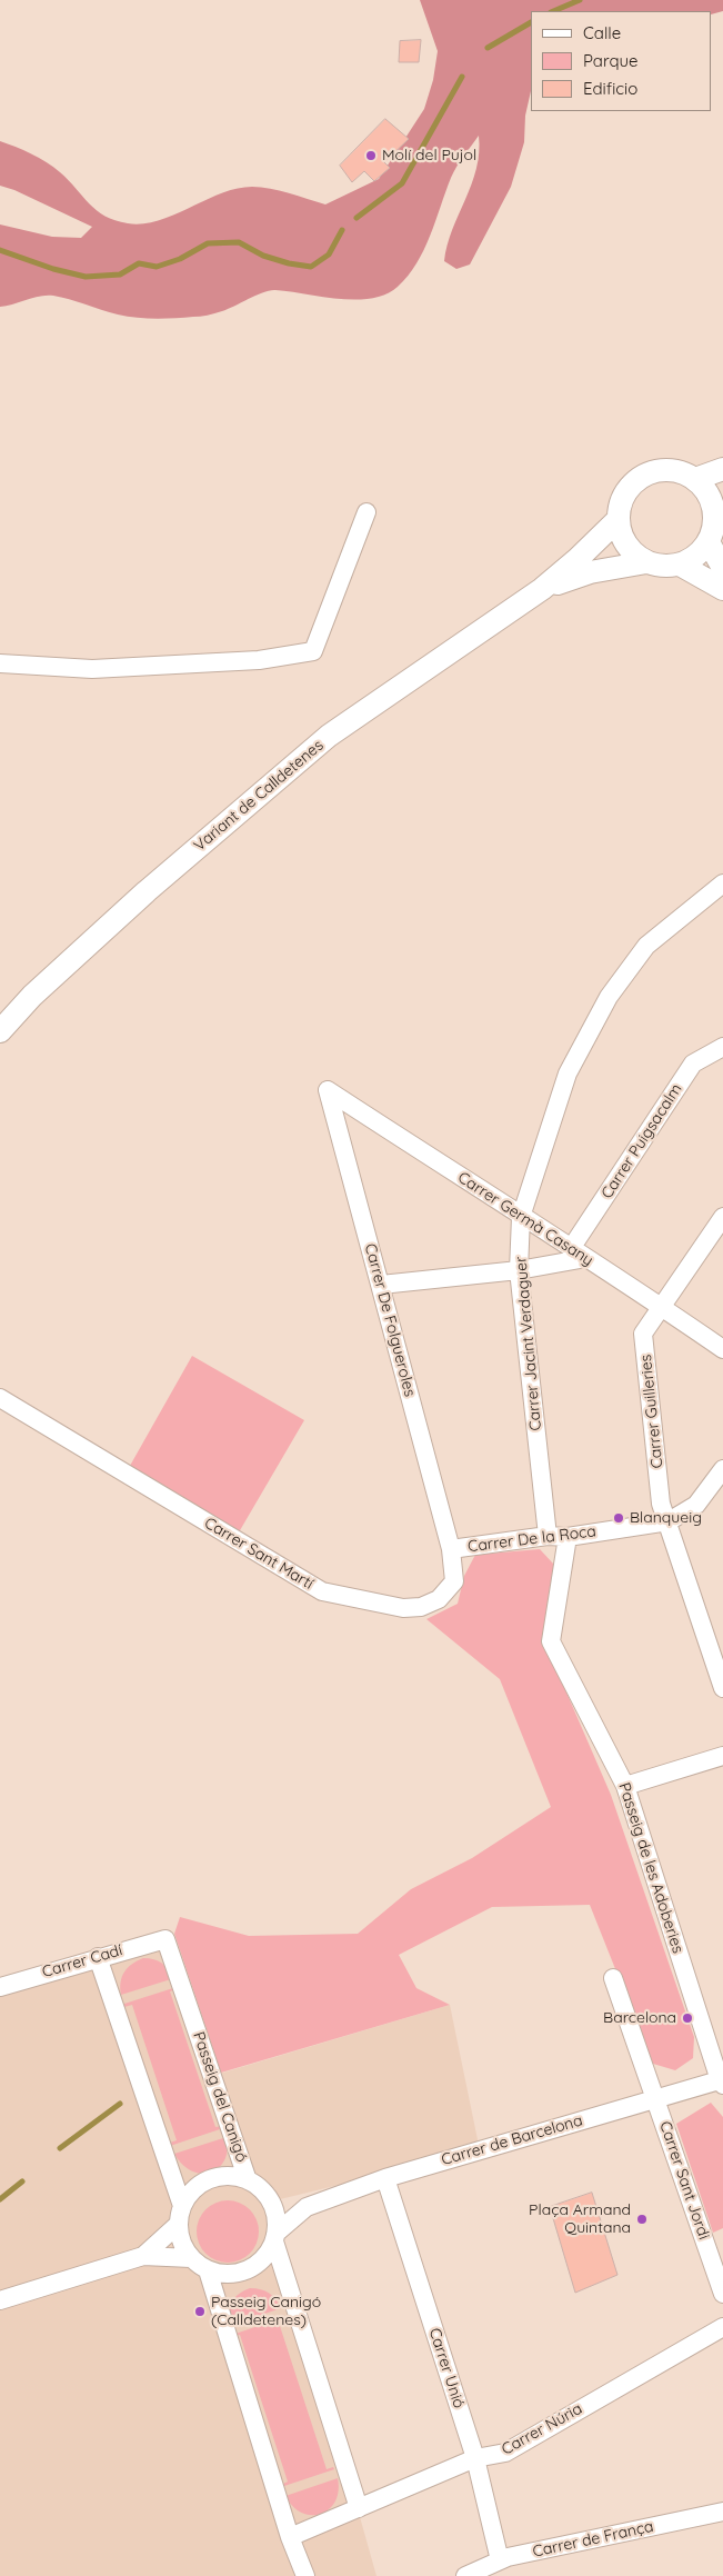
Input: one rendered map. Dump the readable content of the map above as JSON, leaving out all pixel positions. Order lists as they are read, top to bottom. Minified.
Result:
{"streets":{"street":["Variant de Calldetenes","Carrer Puigsacalm","Carrer Germà Casany","Carrer De Folgueroles","Carrer Jacint Verdaguer","Carrer Guilleries","Carrer De la Roca","Carrer Sant Martí","Passeig de les Adoberies","Carrer Cadí","Passeig del Canigó","Carrer de Barcelona","Carrer Sant Jordi","Carrer Unió","Carrer Núria","Carrer de França"]},"crossings":[["Carrer Puigsacalm","Carrer Germà Casany"],["Carrer Germà Casany","Carrer De Folgueroles"],["Carrer Germà Casany","Carrer Jacint Verdaguer"],["Carrer Germà Casany","Carrer Guilleries"],["Carrer De Folgueroles","Carrer De la Roca"],["Carrer De Folgueroles","Carrer Sant Martí"],["Carrer Jacint Verdaguer","Carrer De la Roca"],["Carrer Guilleries","Carrer De la Roca"],["Carrer De la Roca","Carrer Sant Martí"],["Carrer De la Roca","Passeig de les Adoberies"],["Passeig de les Adoberies","Carrer de Barcelona"],["Carrer Cadí","Passeig del Canigó"],["Passeig del Canigó","Carrer de Barcelona"],["Carrer de Barcelona","Carrer Sant Jordi"],["Carrer de Barcelona","Carrer Unió"],["Carrer Unió","Carrer Núria"],["Carrer Unió","Carrer de França"]],"places":["Molí del Pujol","Blanqueig","Barcelona","Plaça Armand Quintana","Passeig Canigó (Calldetenes)"],"legend":["Calle","Parque","Edificio"]}
